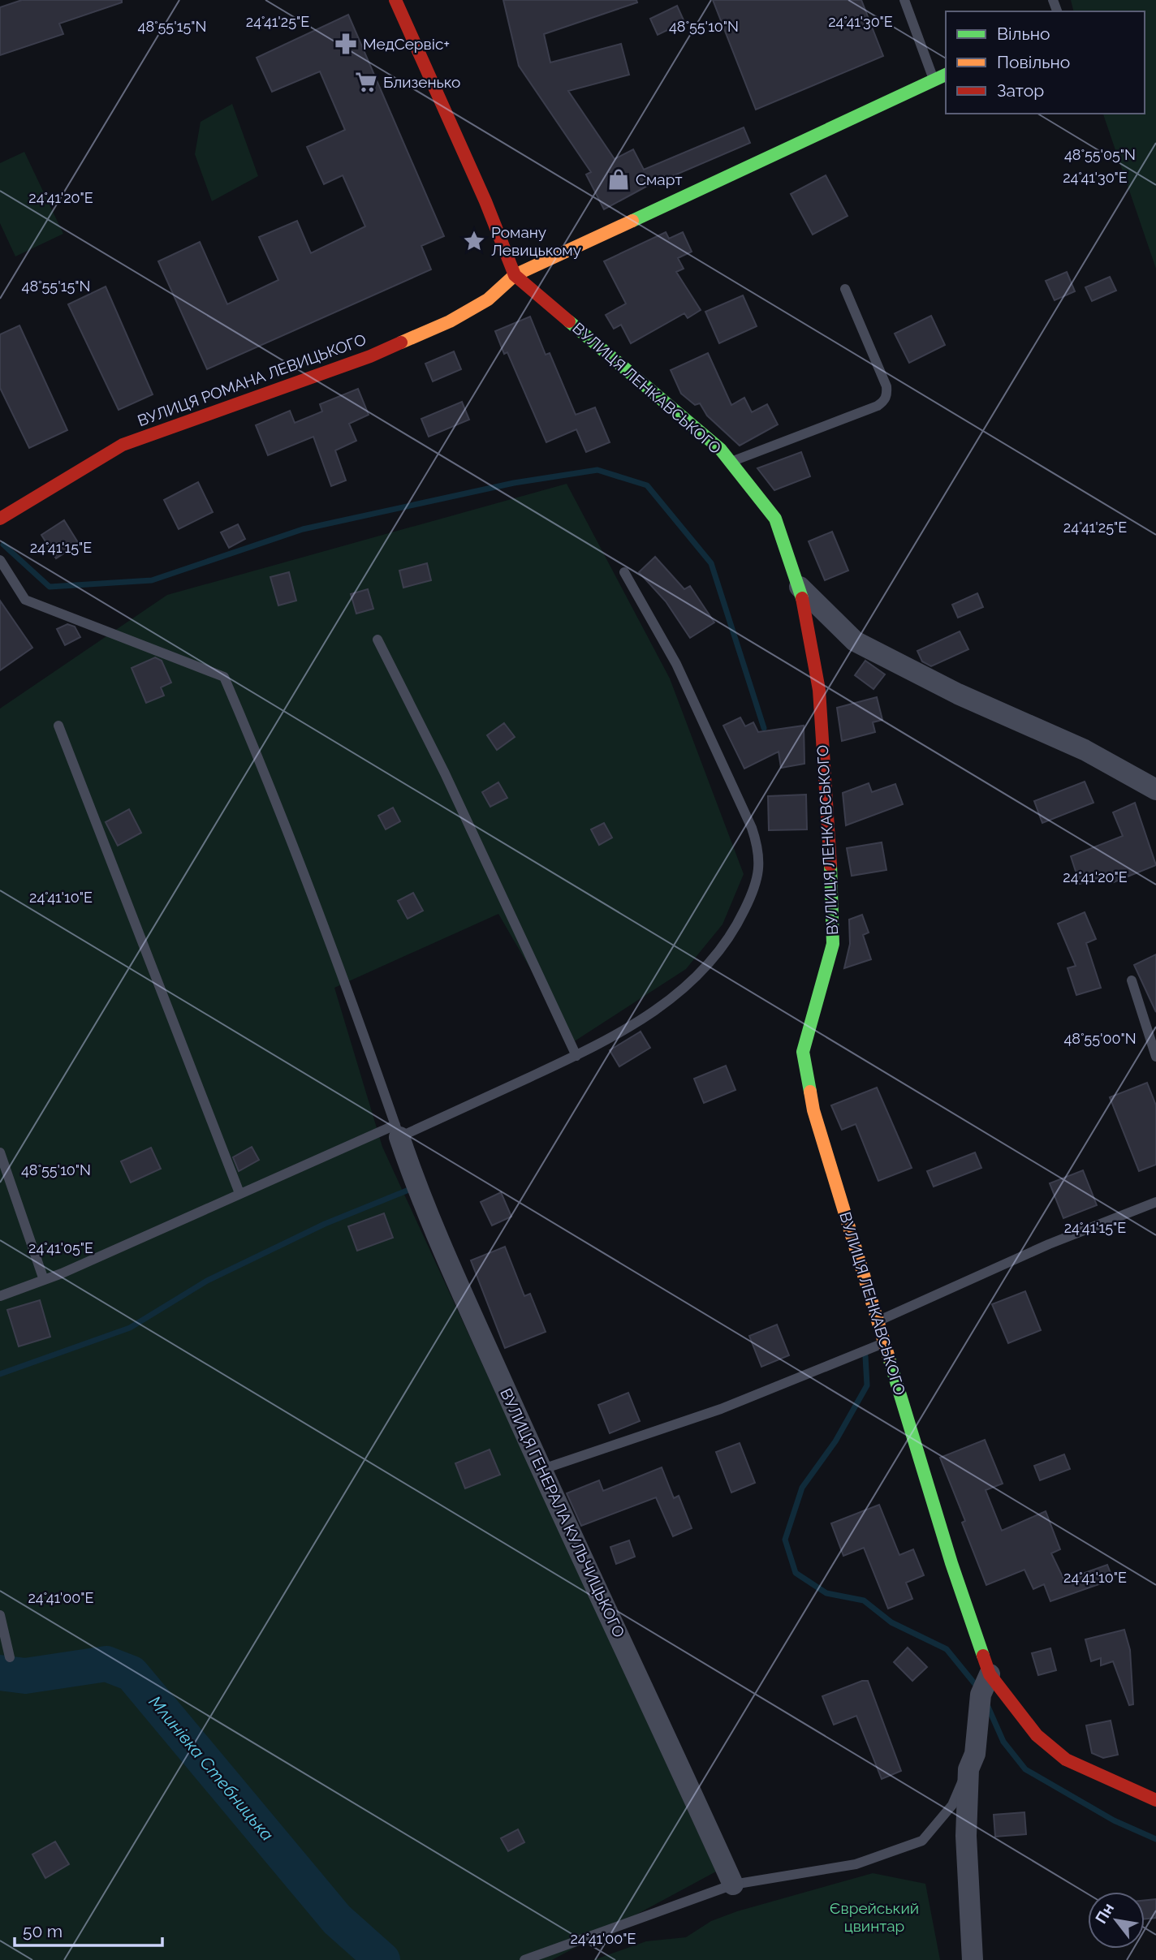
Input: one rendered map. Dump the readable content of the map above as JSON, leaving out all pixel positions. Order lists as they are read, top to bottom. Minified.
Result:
{"streets":{"street":["ВУЛИЦЯ РОМАНА ЛЕВИЦЬКОГО","ВУЛИЦЯ ЛЕНКАВСЬКОГО","ВУЛИЦЯ ГЕНЕРАЛА КУЛЬЧИЦЬКОГО"]},"crossings":[["ВУЛИЦЯ РОМАНА ЛЕВИЦЬКОГО","ВУЛИЦЯ ЛЕНКАВСЬКОГО"]],"water":["Млинівка Стебницька"],"parks":["Єврейський цвинтар"],"places":{"pharmacy":["МедСервіс+"],"supermarket":["Близенько"],"shop":["Смарт"],"place":["Роману Левицькому"]},"legend":["Вільно","Повільно","Затор"],"scale_bar":"50 m","north":"top left","coordinates":["24°41'30\"E","24°41'25\"E","48°55'10\"N","48°55'15\"N","48°55'05\"N","24°41'20\"E","24°41'15\"E","24°41'10\"E","48°55'00\"N","24°41'05\"E","24°41'00\"E"]}
